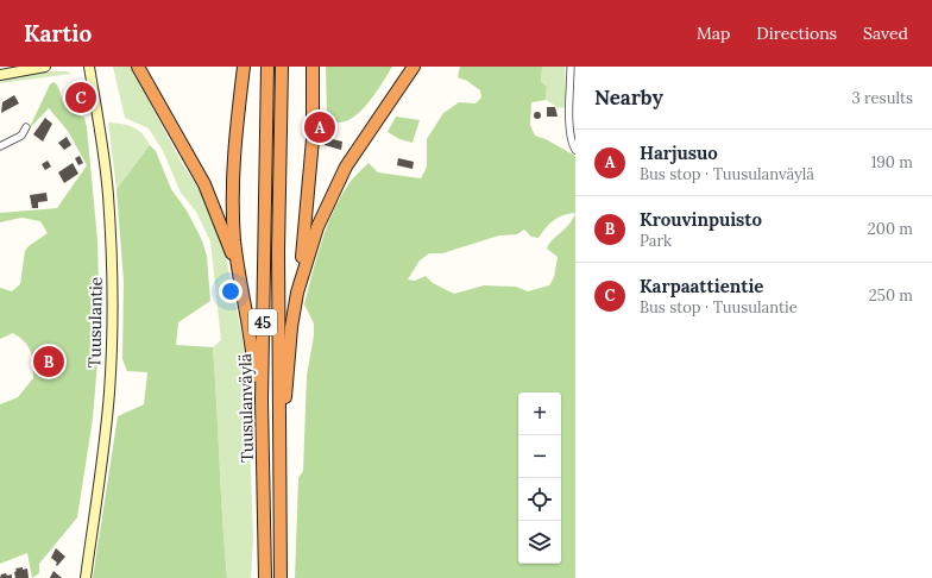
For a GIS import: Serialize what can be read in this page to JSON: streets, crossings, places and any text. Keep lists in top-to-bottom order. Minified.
{"streets":{"highway":["45","Tuusulanväylä"],"main road":["Tuusulantie"]},"page":{"header":"Kartio","nav":["Map","Directions","Saved"],"heading":["Nearby","3 results"],"pins":["C","A","B"],"list":[{"mark":"A","name":"Harjusuo","note":"Bus stop · Tuusulanväylä","value":"190 m"},{"mark":"B","name":"Krouvinpuisto","note":"Park","value":"200 m"},{"mark":"C","name":"Karpaattientie","note":"Bus stop · Tuusulantie","value":"250 m"}],"map_buttons":["+","−"]}}
